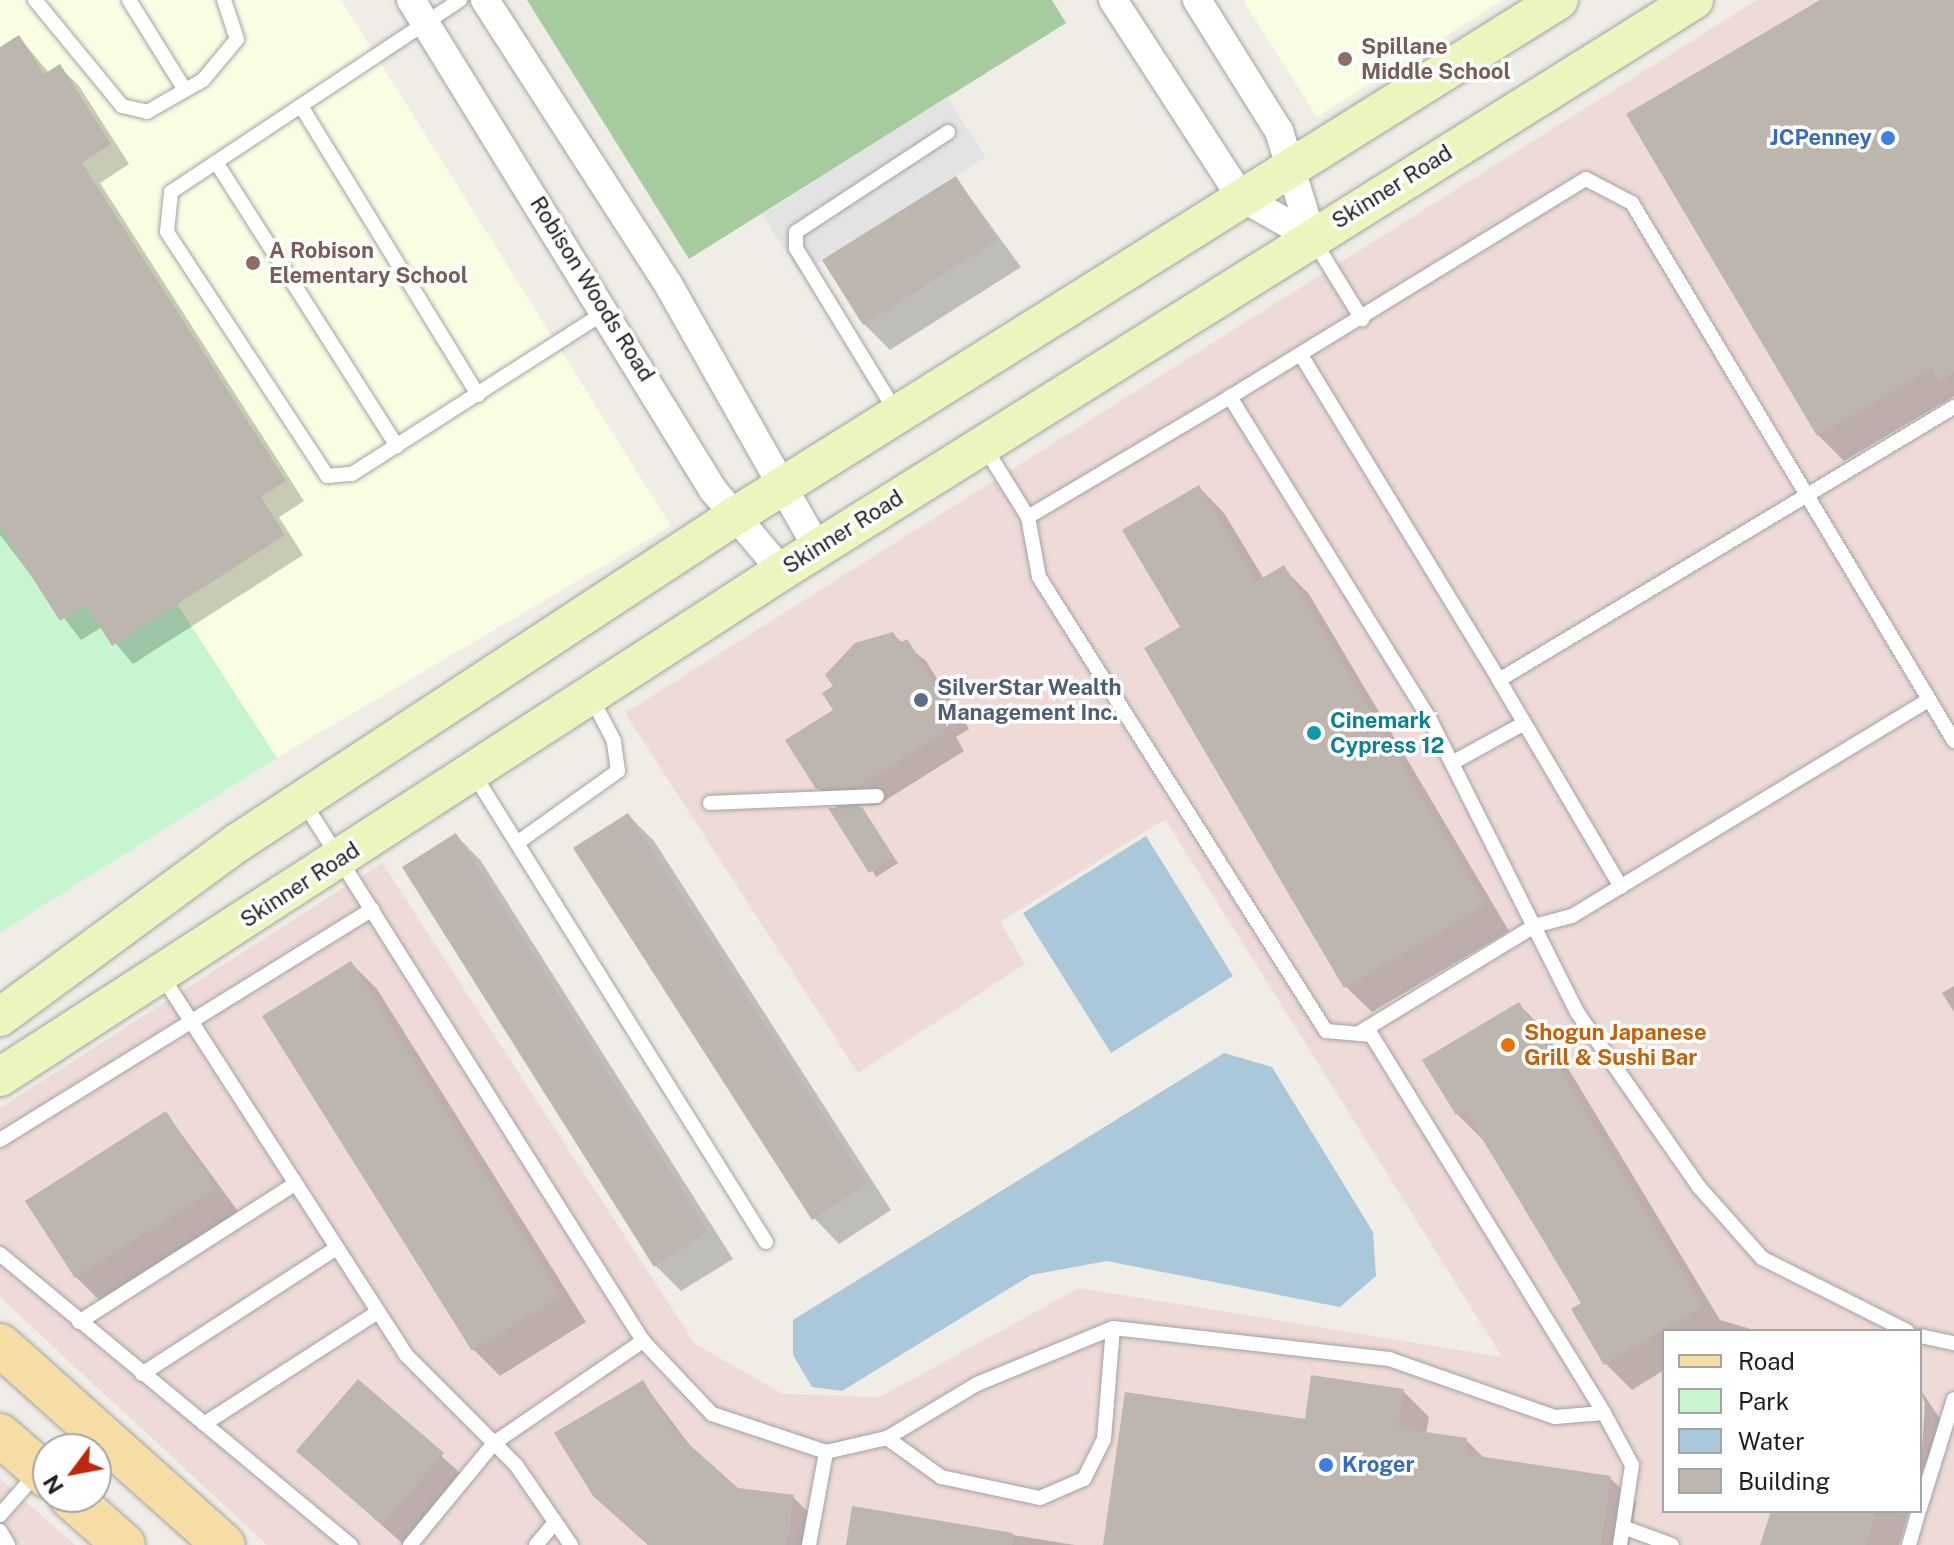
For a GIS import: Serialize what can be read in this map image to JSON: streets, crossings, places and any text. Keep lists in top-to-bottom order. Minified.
{"streets":{"street":["Skinner Road","Robison Woods Road"]},"crossings":[["Skinner Road","Robison Woods Road"]],"places":["Spillane Middle School","JCPenney","A Robison Elementary School","SilverStar Wealth Management Inc.","Cinemark Cypress 12","Shogun Japanese Grill & Sushi Bar","Kroger"],"legend":["Road","Park","Water","Building"],"north":"bottom left"}
